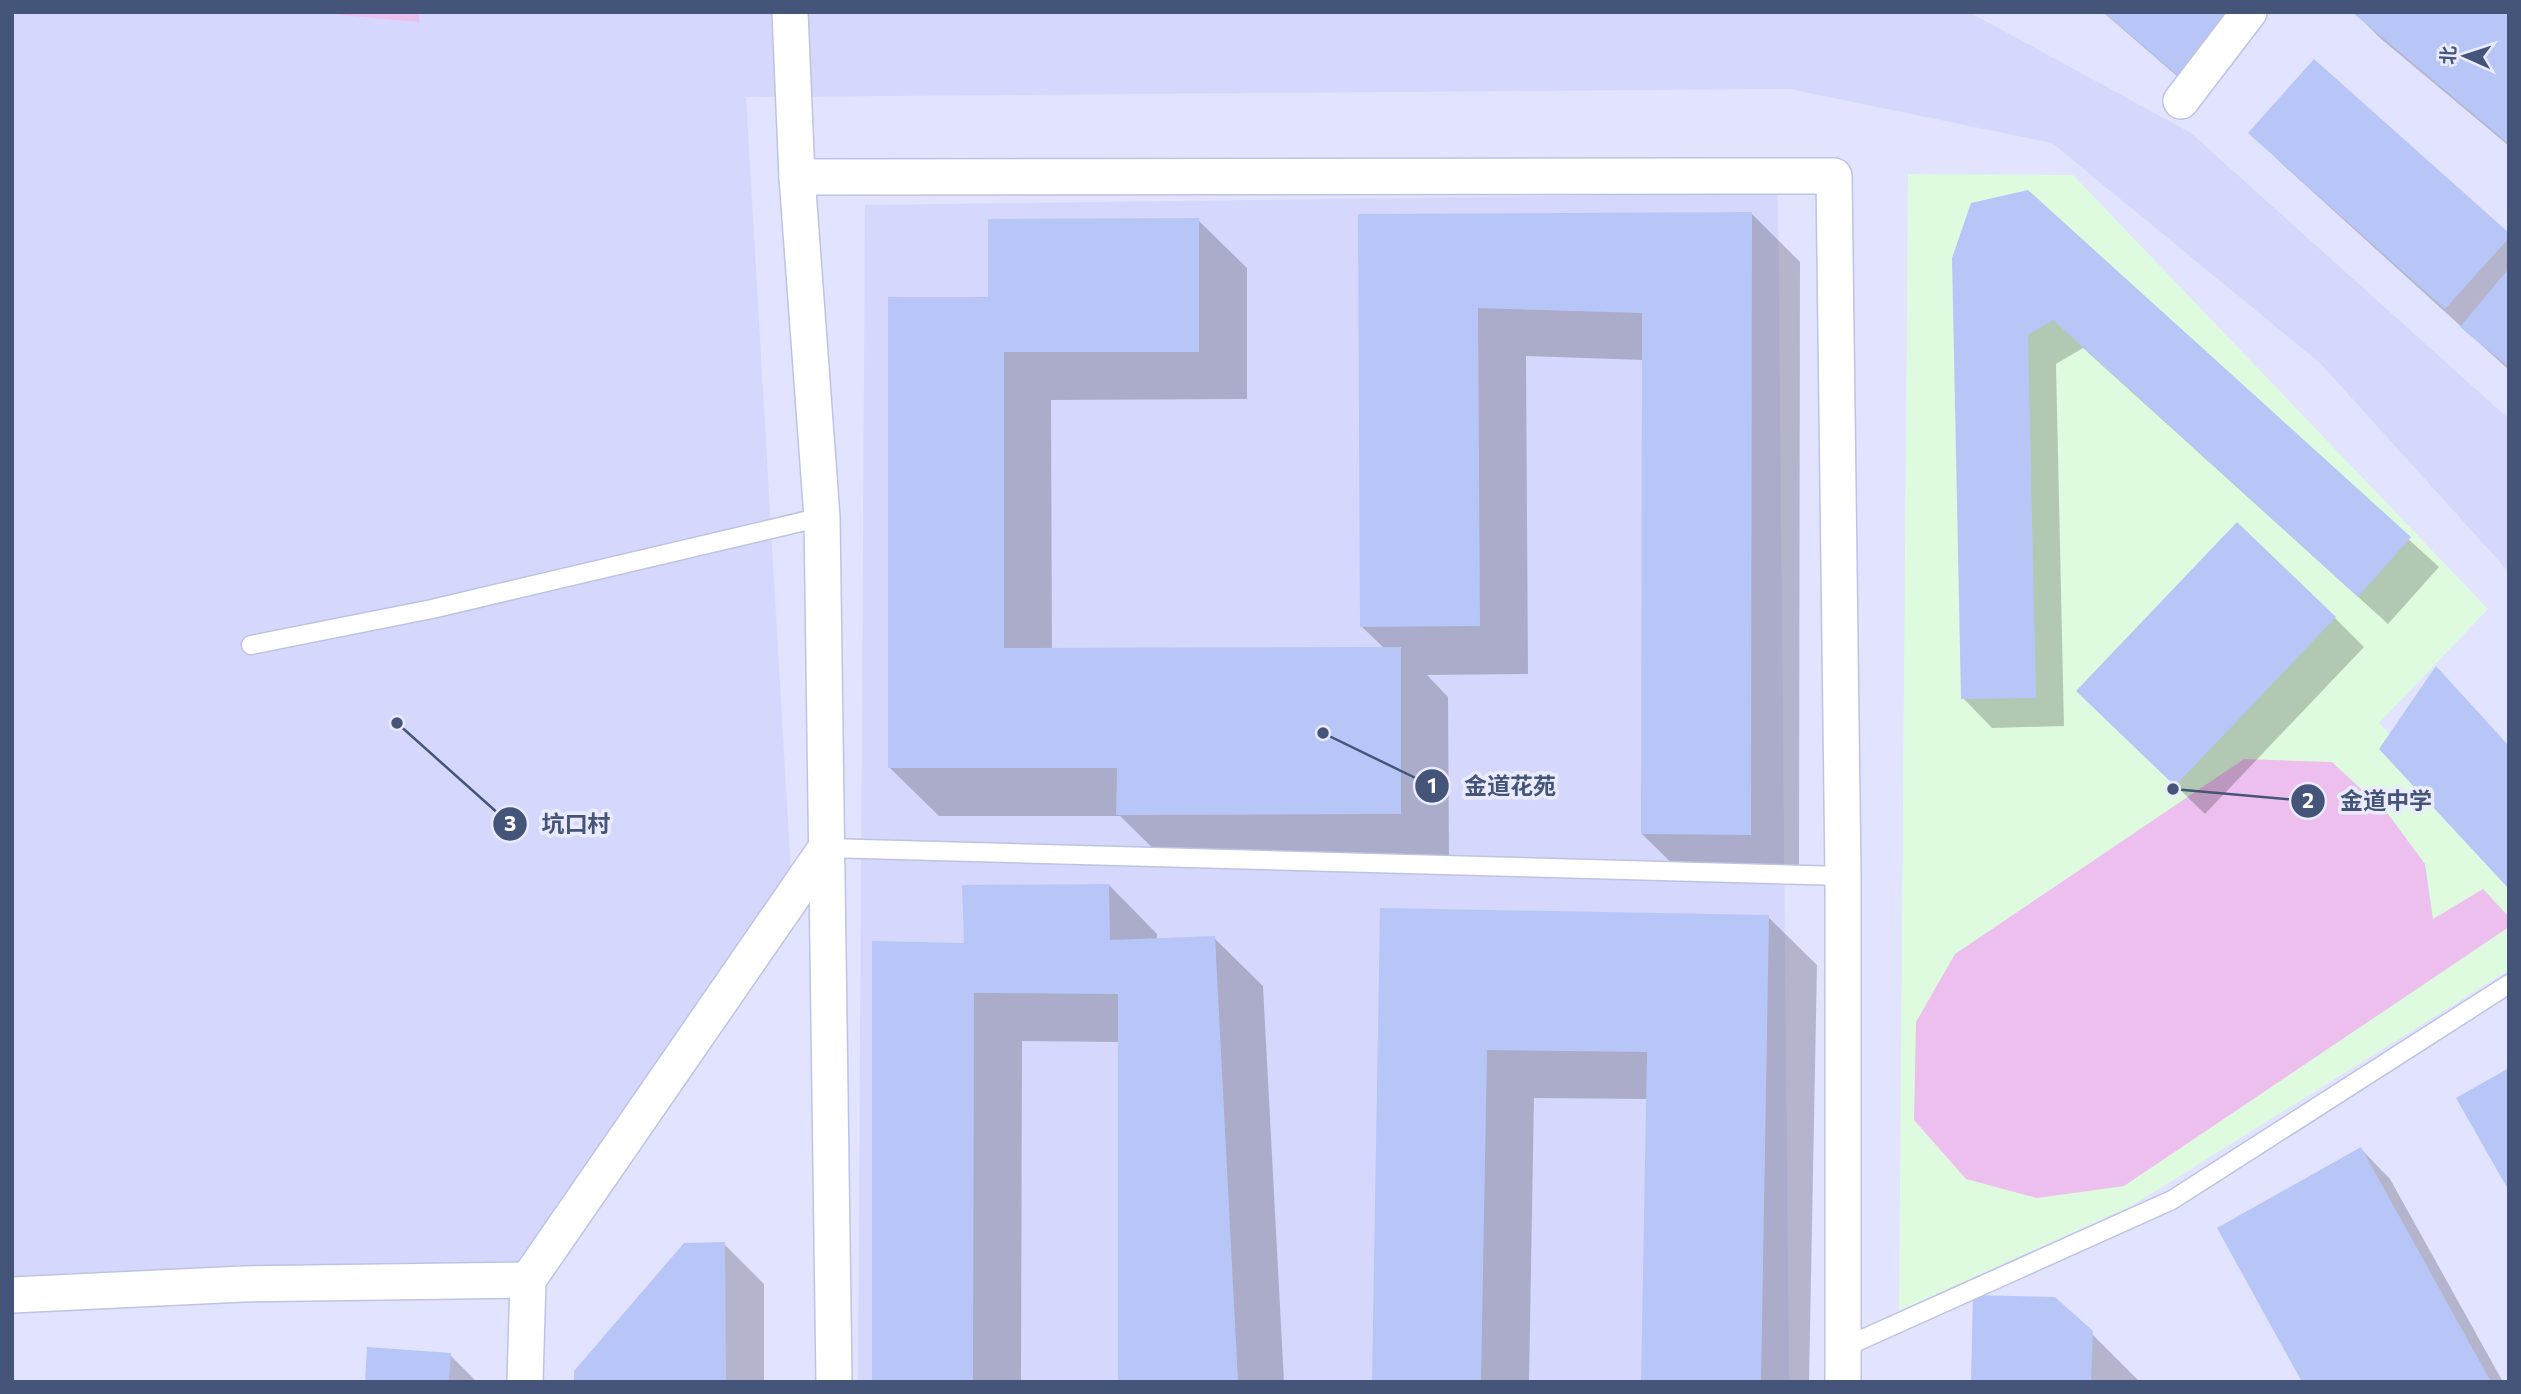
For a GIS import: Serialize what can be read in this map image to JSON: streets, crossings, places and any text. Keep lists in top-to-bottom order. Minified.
{"places":["坑口村","金道花苑","金道中学"],"north":"left"}
